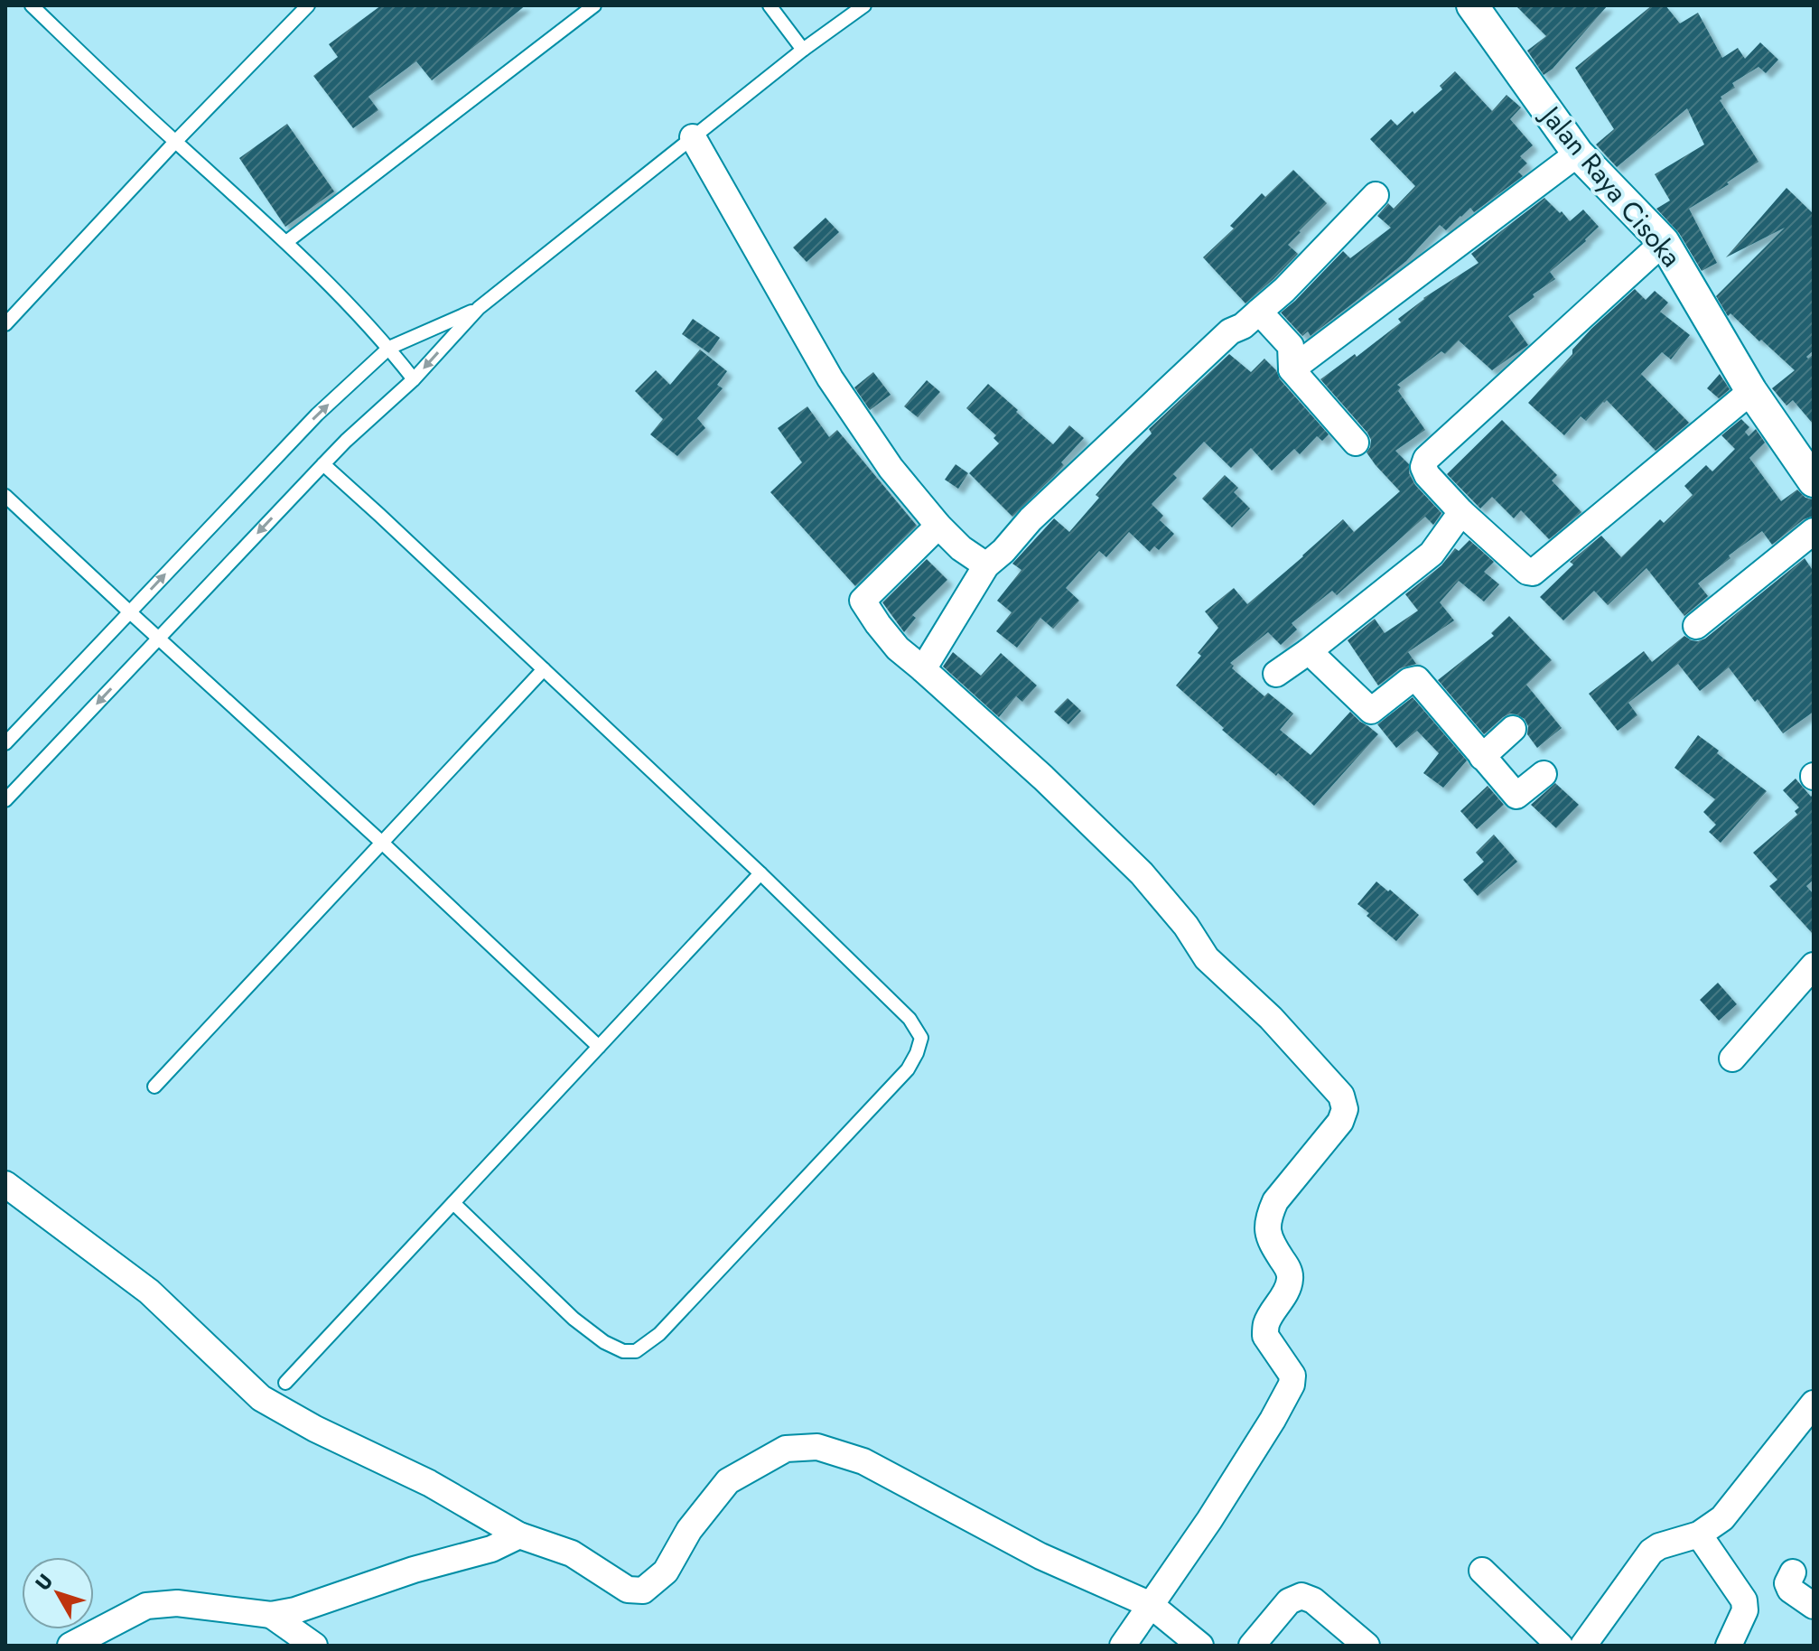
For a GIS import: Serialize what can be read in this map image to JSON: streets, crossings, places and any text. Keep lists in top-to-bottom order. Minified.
{"streets":{"street":["Jalan Raya Cisoka"]},"north":"top left"}
